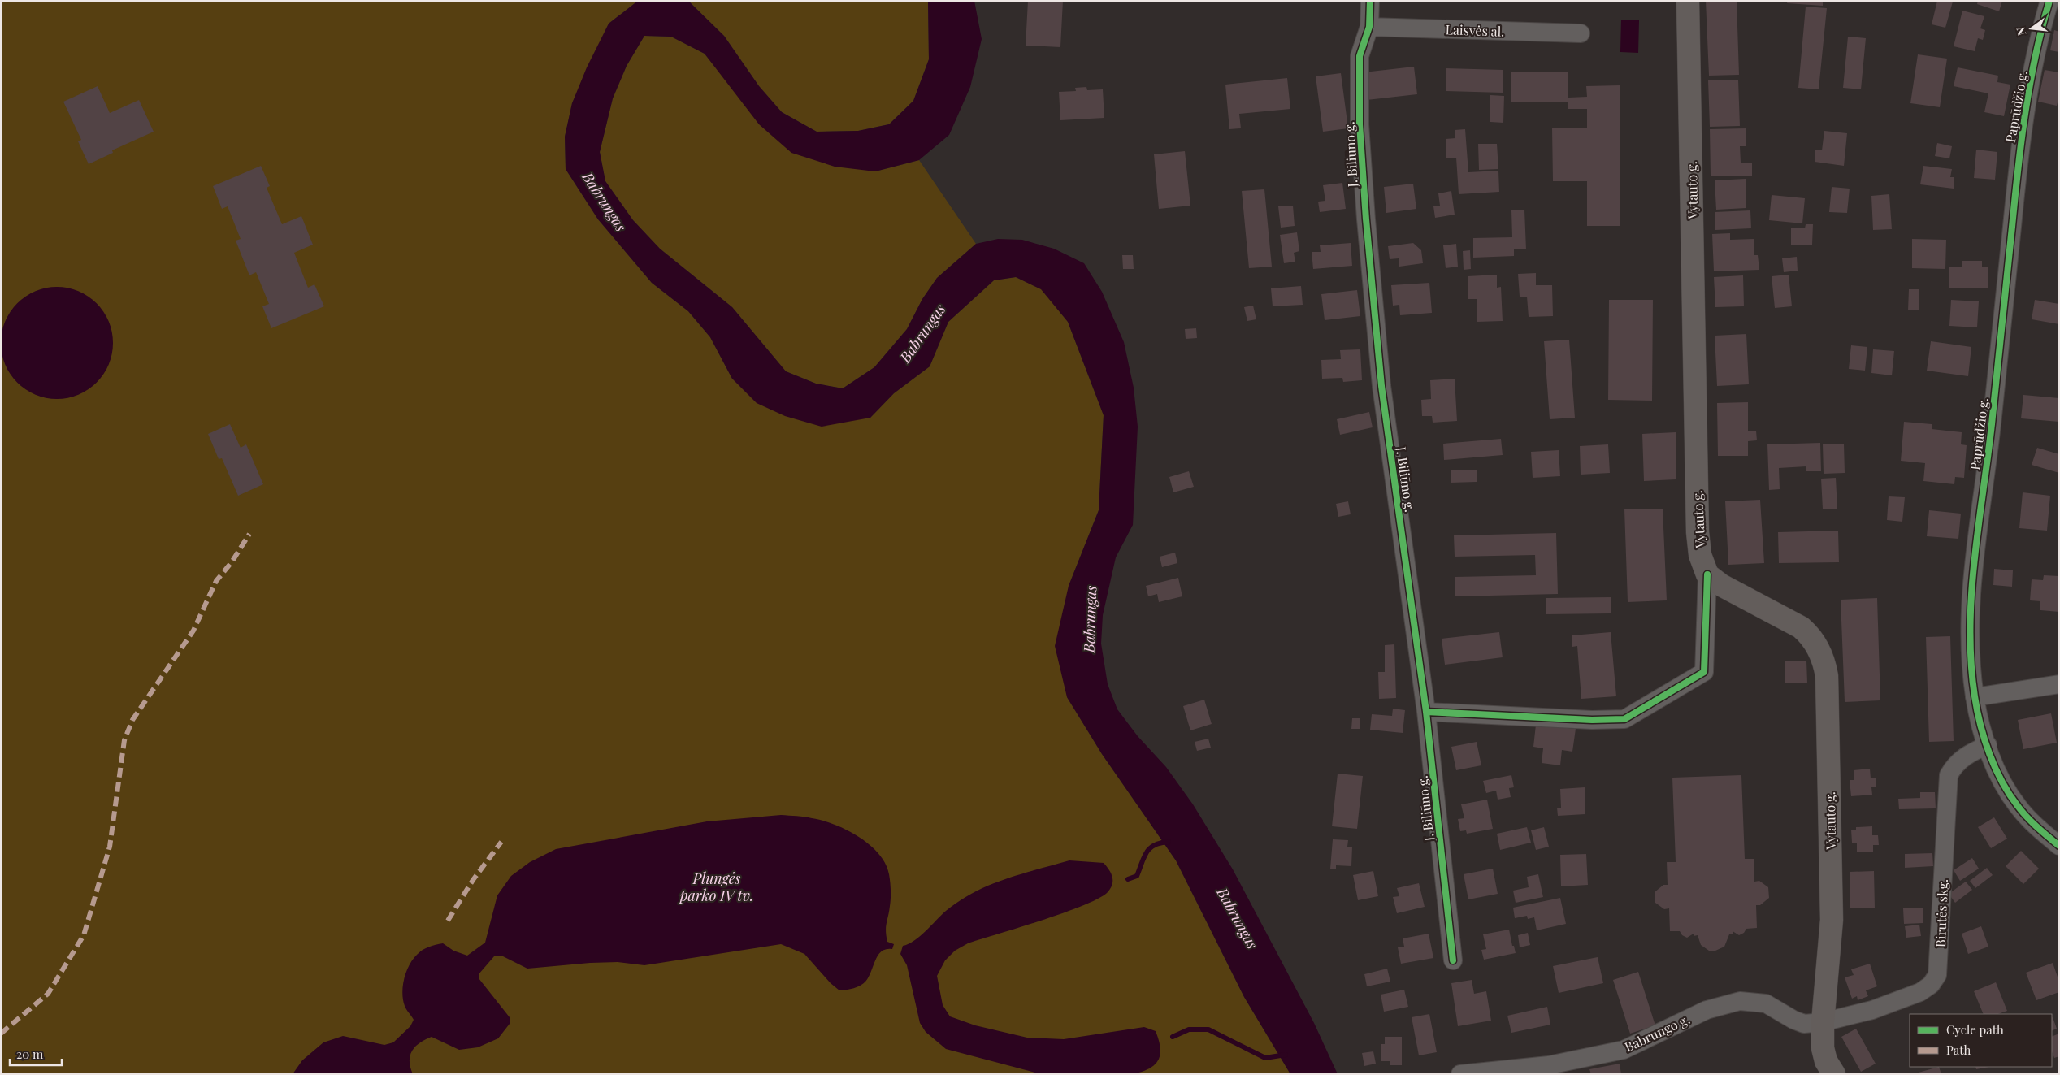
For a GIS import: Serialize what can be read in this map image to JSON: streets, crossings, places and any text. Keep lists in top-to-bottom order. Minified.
{"streets":{"main road":["Vytauto g."],"street":["Laisvės al.","Paprūdžio g.","J. Biliūno g.","Birutės skg.","Babrungo g."]},"crossings":[["Laisvės al.","J. Biliūno g."],["Paprūdžio g.","Birutės skg."],["Vytauto g.","Birutės skg."],["Vytauto g.","Babrungo g."],["Birutės skg.","Babrungo g."]],"water":["Babrungas","Plungės parko IV tv."],"legend":["Cycle path","Path"],"scale_bar":"20 m","north":"left"}
